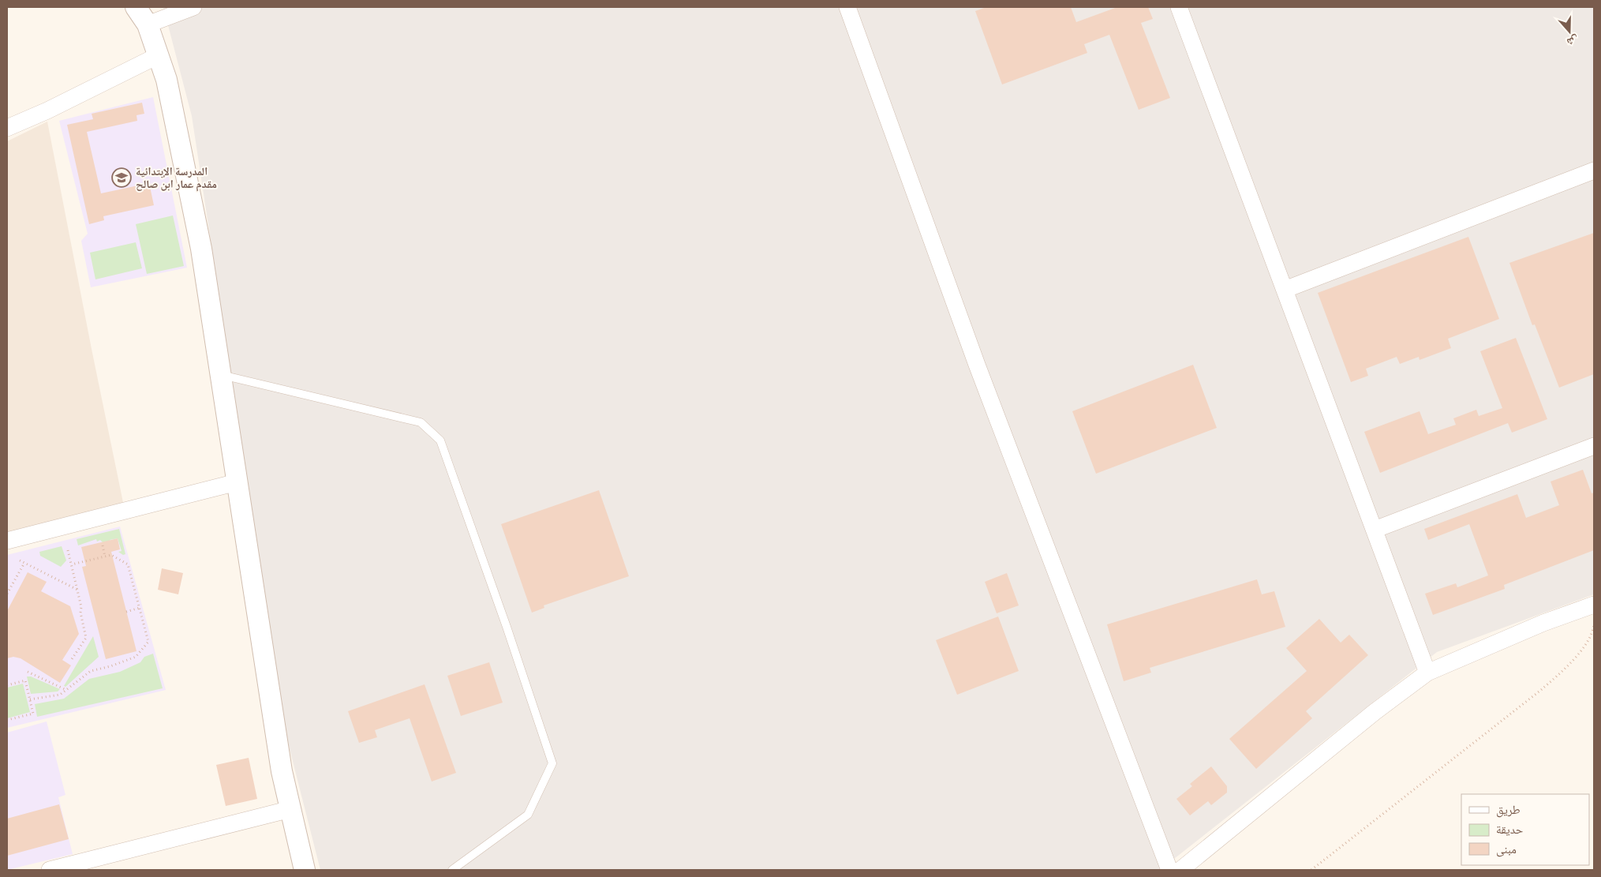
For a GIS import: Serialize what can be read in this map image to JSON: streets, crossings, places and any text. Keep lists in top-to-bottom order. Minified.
{"places":{"school or university":["المدرسة الإبتدائية مقدم عمار ابن صالح"]},"legend":["طريق","حديقة","مبنى"],"north":"bottom"}
